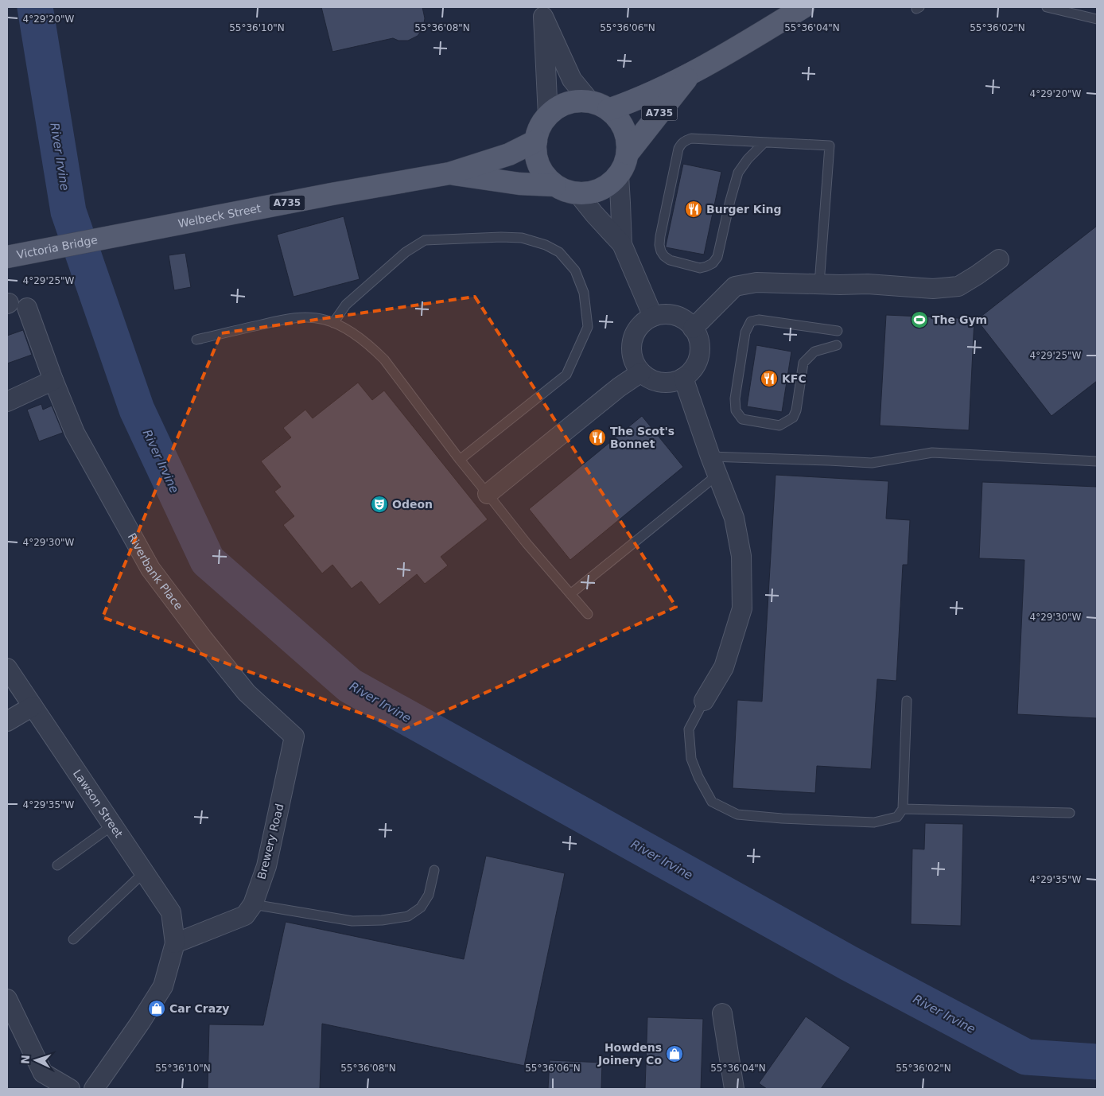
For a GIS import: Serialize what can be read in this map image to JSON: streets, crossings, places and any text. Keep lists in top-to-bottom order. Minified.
{"streets":{"main road":["A735","Welbeck Street","Victoria Bridge"],"street":["Riverbank Place","Lawson Street","Brewery Road"]},"crossings":[["A735","Welbeck Street"],["Welbeck Street","Victoria Bridge"],["Riverbank Place","Brewery Road"],["Lawson Street","Brewery Road"]],"water":["River Irvine"],"places":{"restaurant":["Burger King","KFC","The Scot's Bonnet"],"sports":["The Gym"],"theatre":["Odeon"],"shop":["Car Crazy","Howdens Joinery Co"]},"north":"left","coordinates":["4°29'20\"W","55°36'10\"N","55°36'08\"N","55°36'06\"N","55°36'04\"N","55°36'02\"N","4°29'25\"W","4°29'30\"W","4°29'35\"W"]}
